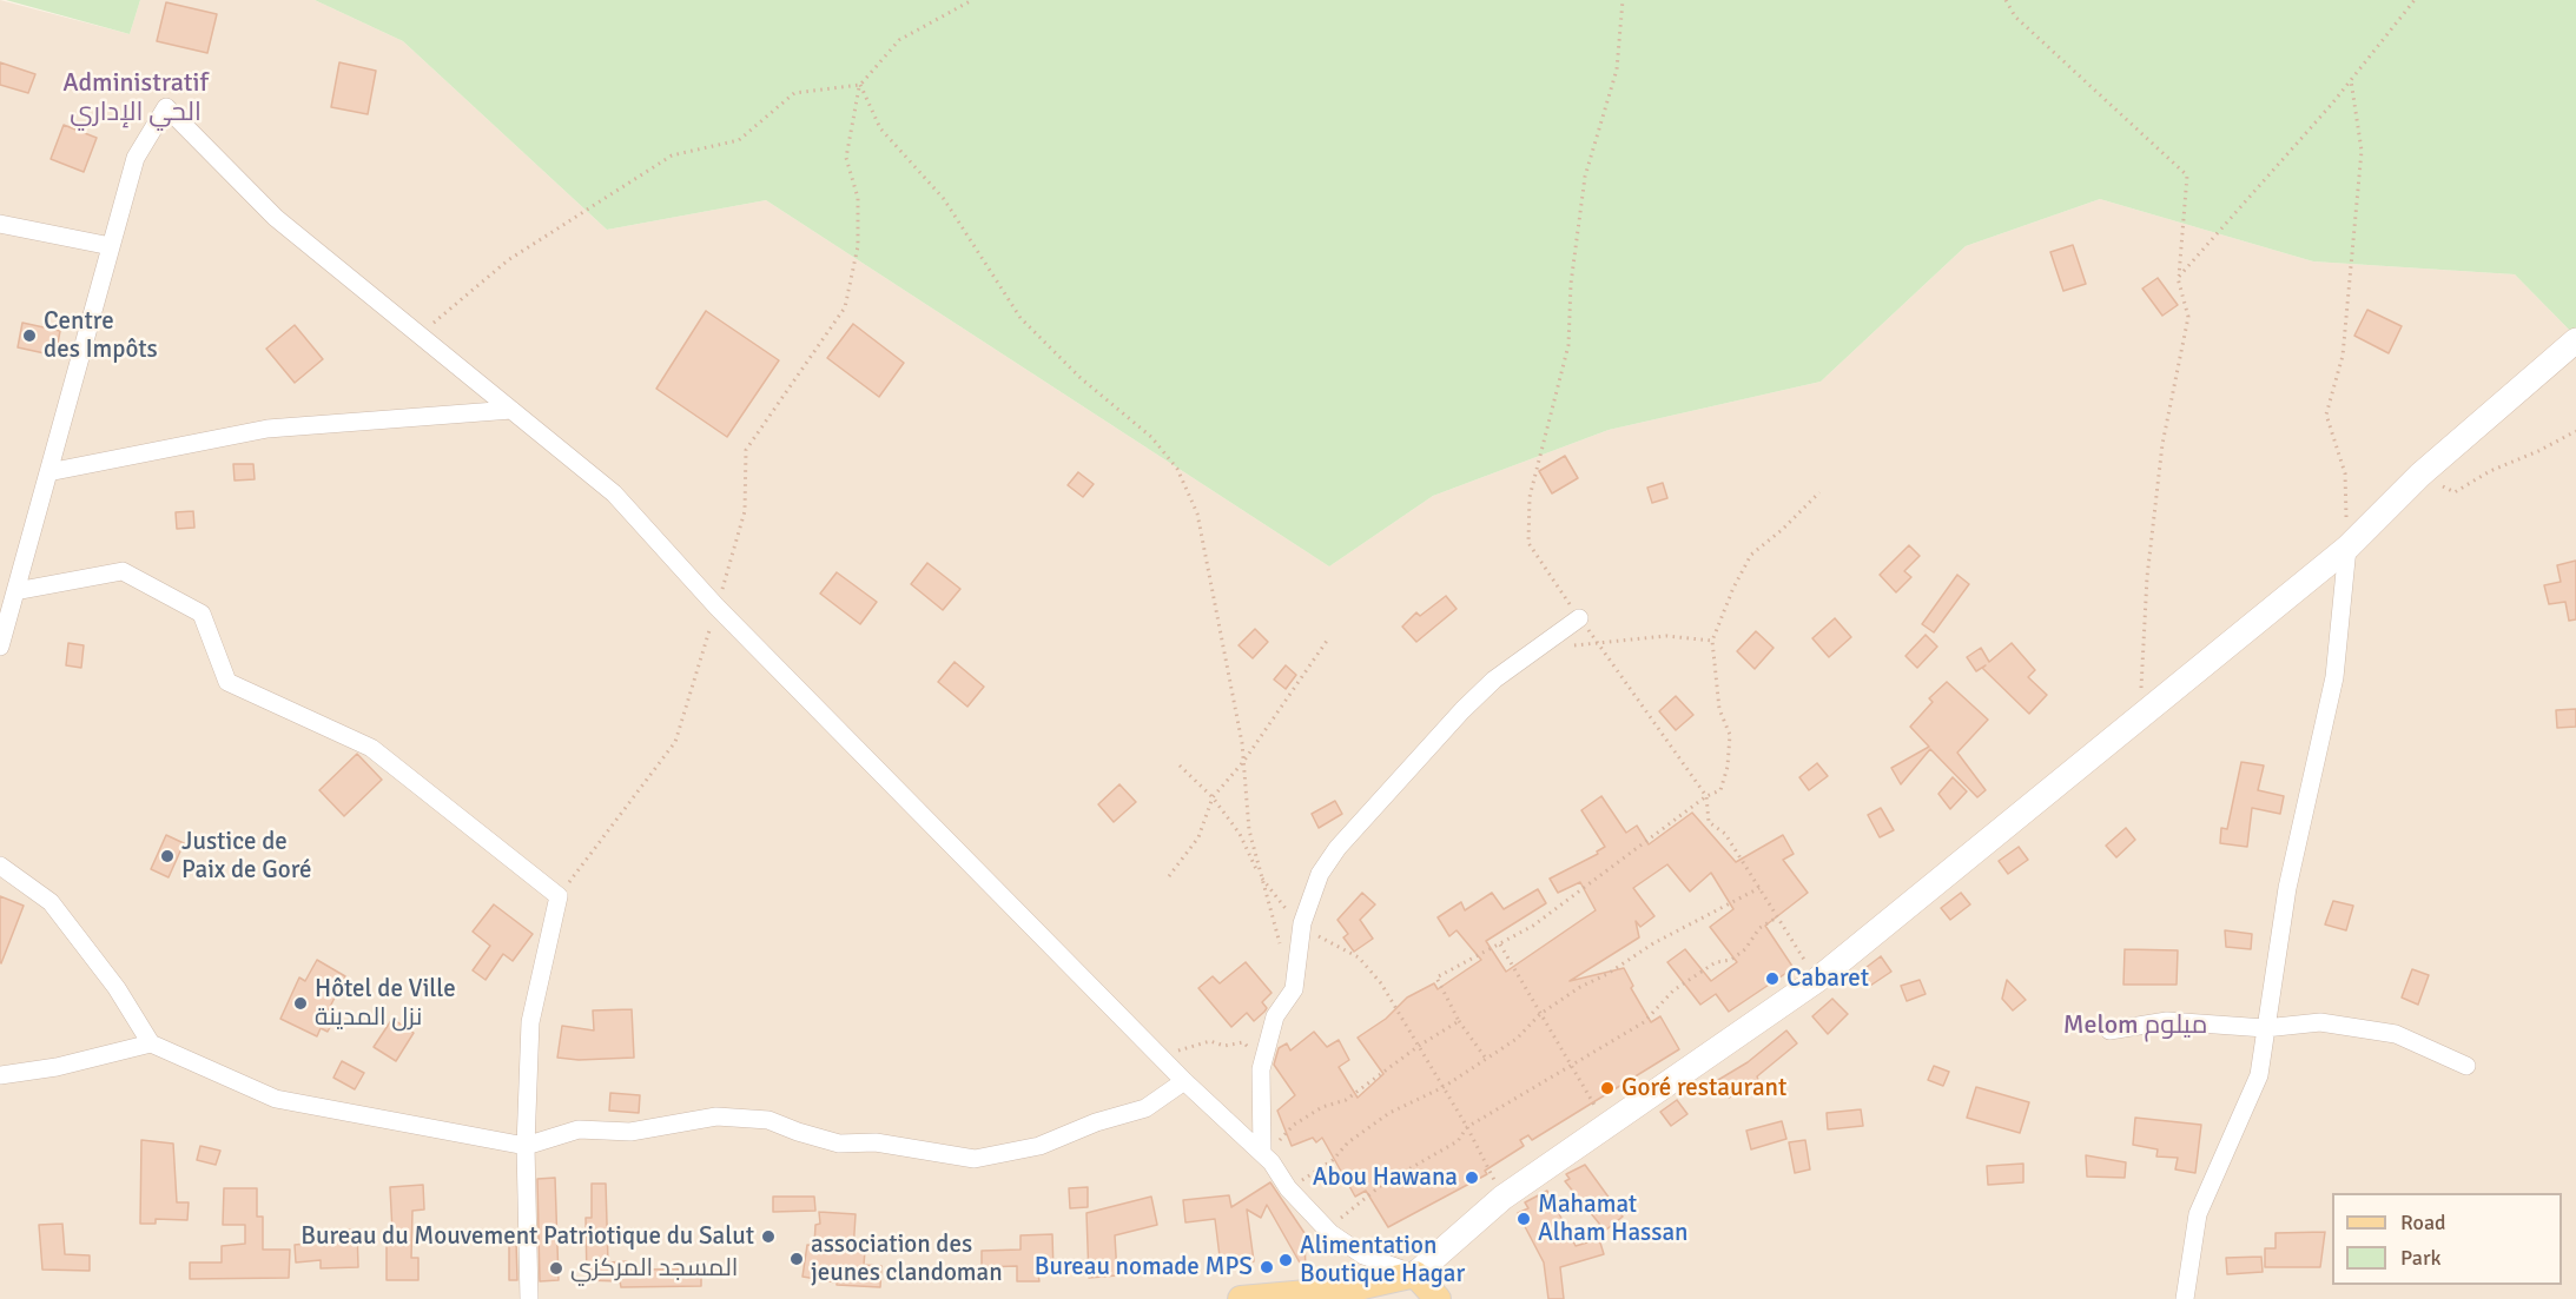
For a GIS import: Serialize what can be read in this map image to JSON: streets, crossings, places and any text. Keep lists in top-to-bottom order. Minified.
{"districts":["Administratif الحي الإداري","Melom ميلوم"],"places":["Centre des Impôts","Justice de Paix de Goré","Cabaret","Hôtel de Ville نزل المدينة","Goré restaurant","Abou Hawana","Mahamat Alham Hassan","Bureau du Mouvement Patriotique du Salut","association des jeunes clandoman","Alimentation Boutique Hagar","Bureau nomade MPS","المسجد المركزي"],"legend":["Road","Park"]}
